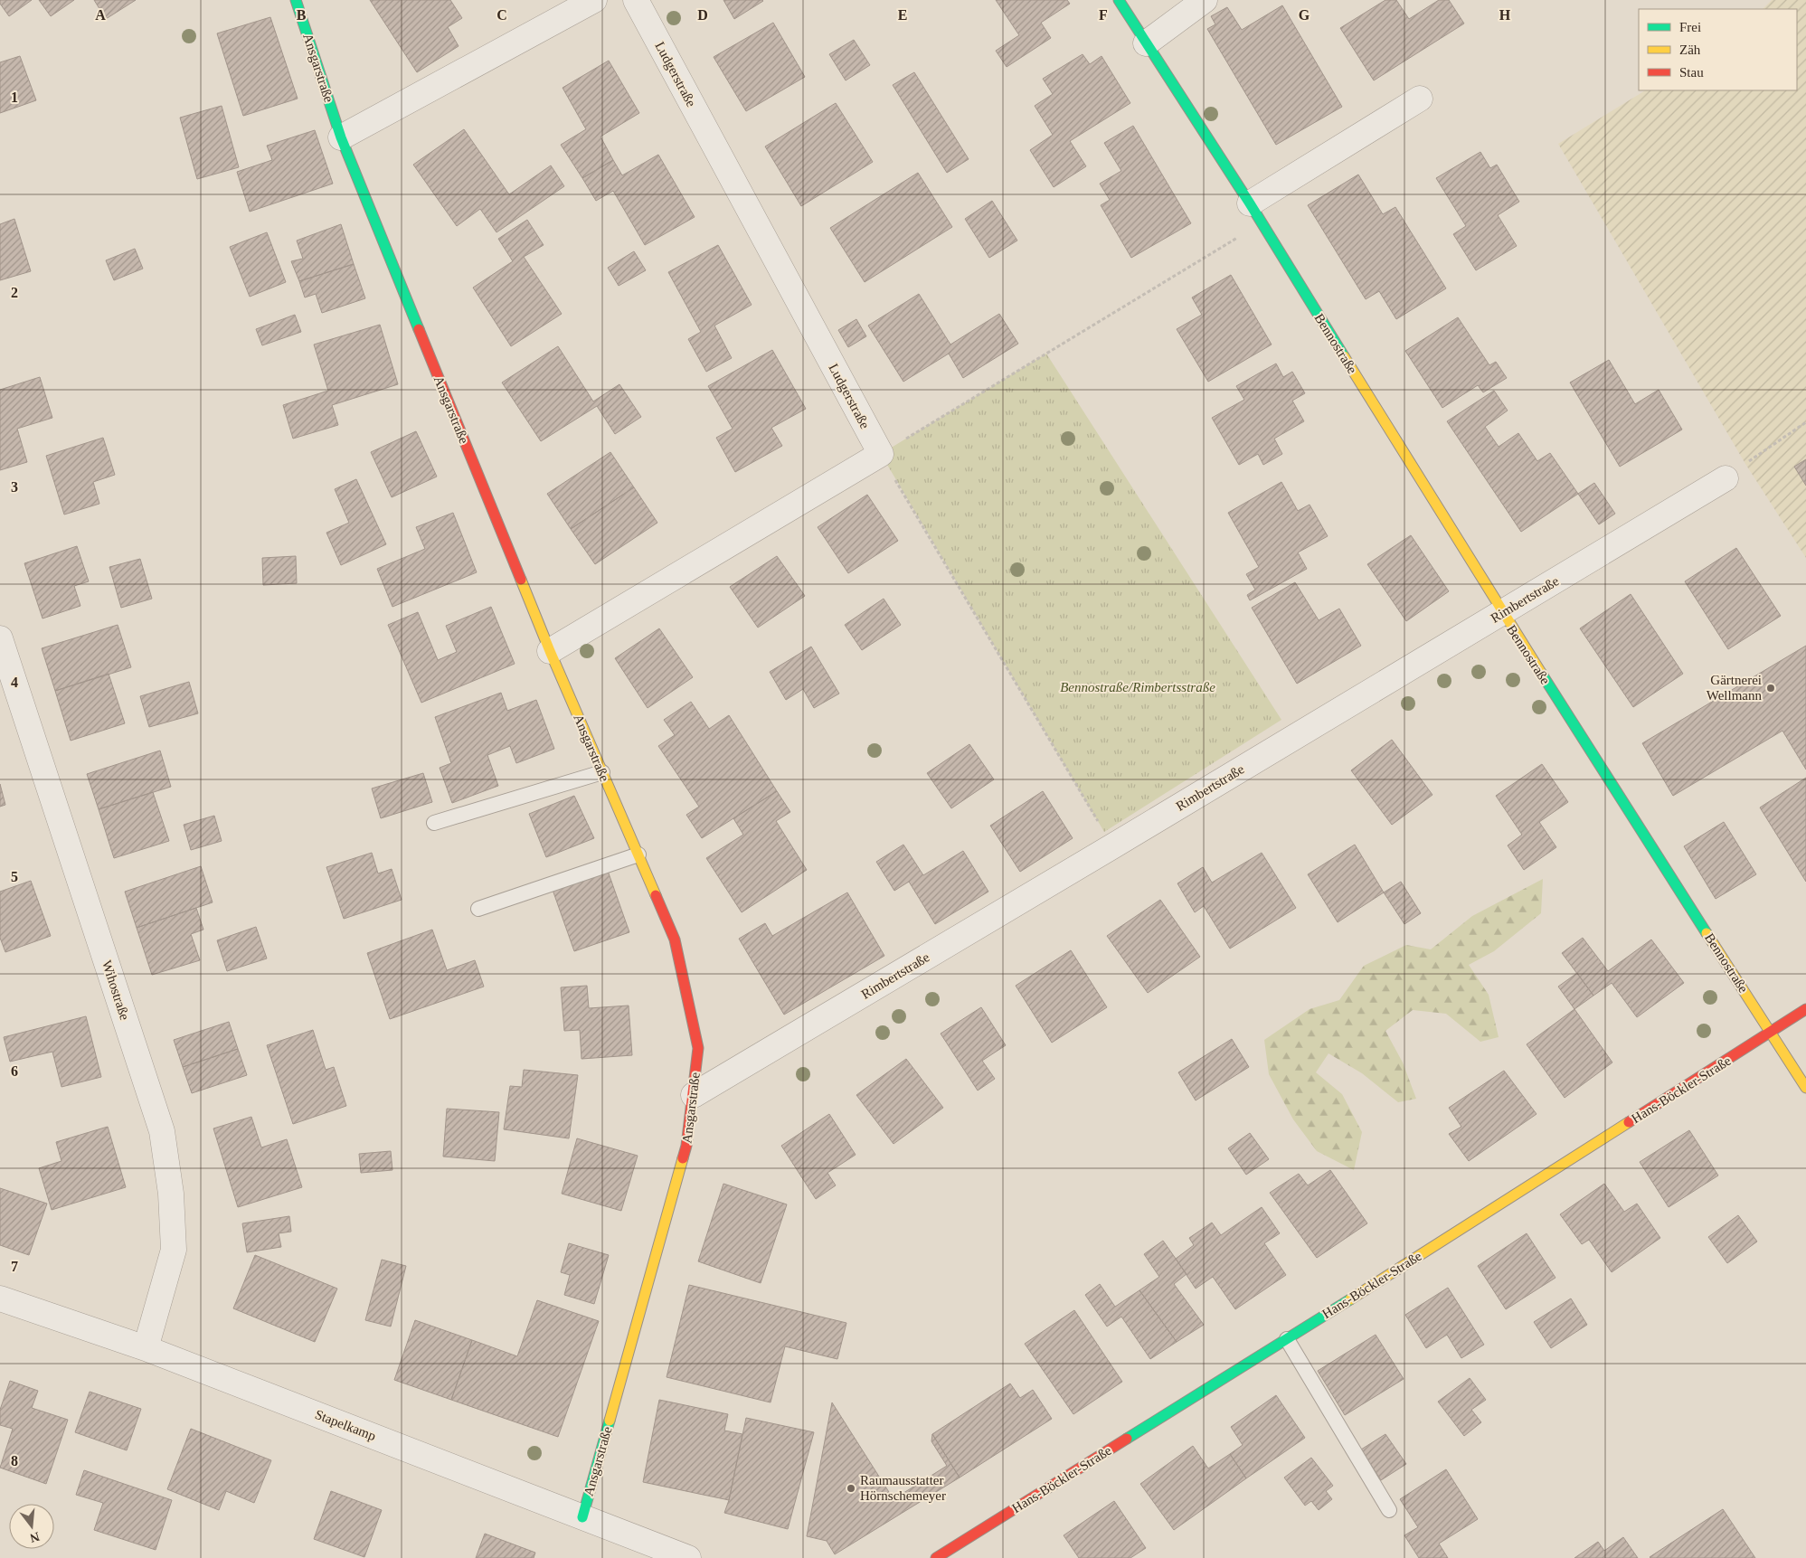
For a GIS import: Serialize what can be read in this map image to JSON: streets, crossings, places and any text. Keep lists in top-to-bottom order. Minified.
{"streets":{"street":["Ansgarstraße","Ludgerstraße","Bennostraße","Rimbertstraße","Wihostraße","Hans-Böckler-Straße","Stapelkamp"]},"crossings":[["Ansgarstraße","Rimbertstraße"],["Ansgarstraße","Stapelkamp"],["Bennostraße","Rimbertstraße"],["Bennostraße","Hans-Böckler-Straße"],["Wihostraße","Stapelkamp"]],"parks":["Bennostraße/Rimbertsstraße"],"places":["Gärtnerei Wellmann","Raumausstatter Hörnschemeyer"],"legend":["Frei","Zäh","Stau"],"north":"bottom","grid":{"columns":["A","B","C","D","E","F","G","H"],"rows":["1","2","3","4","5","6","7","8"]}}
